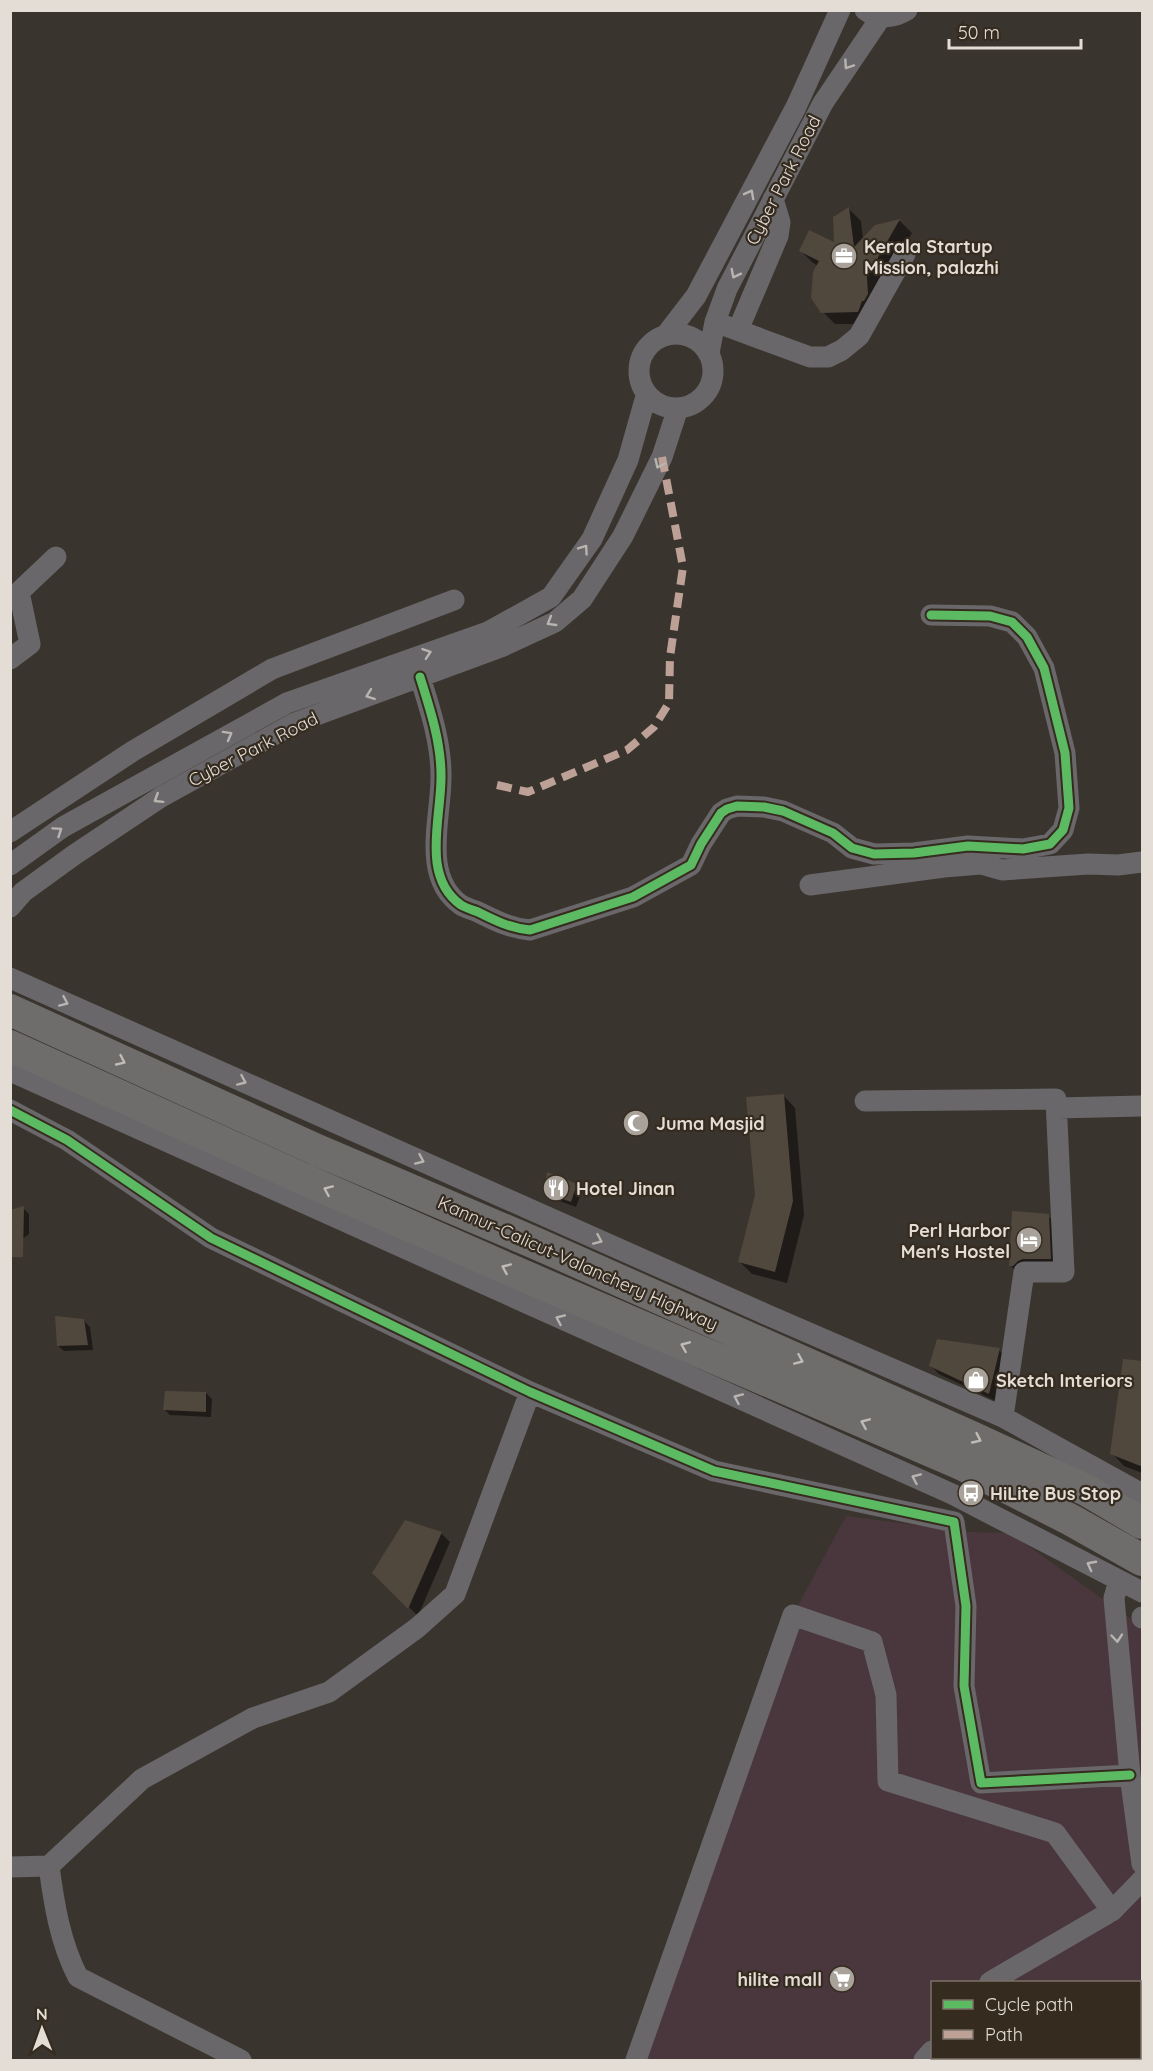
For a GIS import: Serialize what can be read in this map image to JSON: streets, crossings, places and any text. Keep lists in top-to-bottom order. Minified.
{"streets":{"highway":["Kannur-Calicut-Valanchery Highway"],"street":["Cyber Park Road"]},"places":{"office":["Kerala Startup Mission, palazhi"],"mosque":["Juma Masjid"],"restaurant":["Hotel Jinan"],"hotel":["Perl Harbor Men's Hostel"],"shop":["Sketch Interiors"],"bus stop":["HiLite Bus Stop"],"supermarket":["hilite mall"]},"legend":["Cycle path","Path"],"scale_bar":"50 m","north":"top"}
